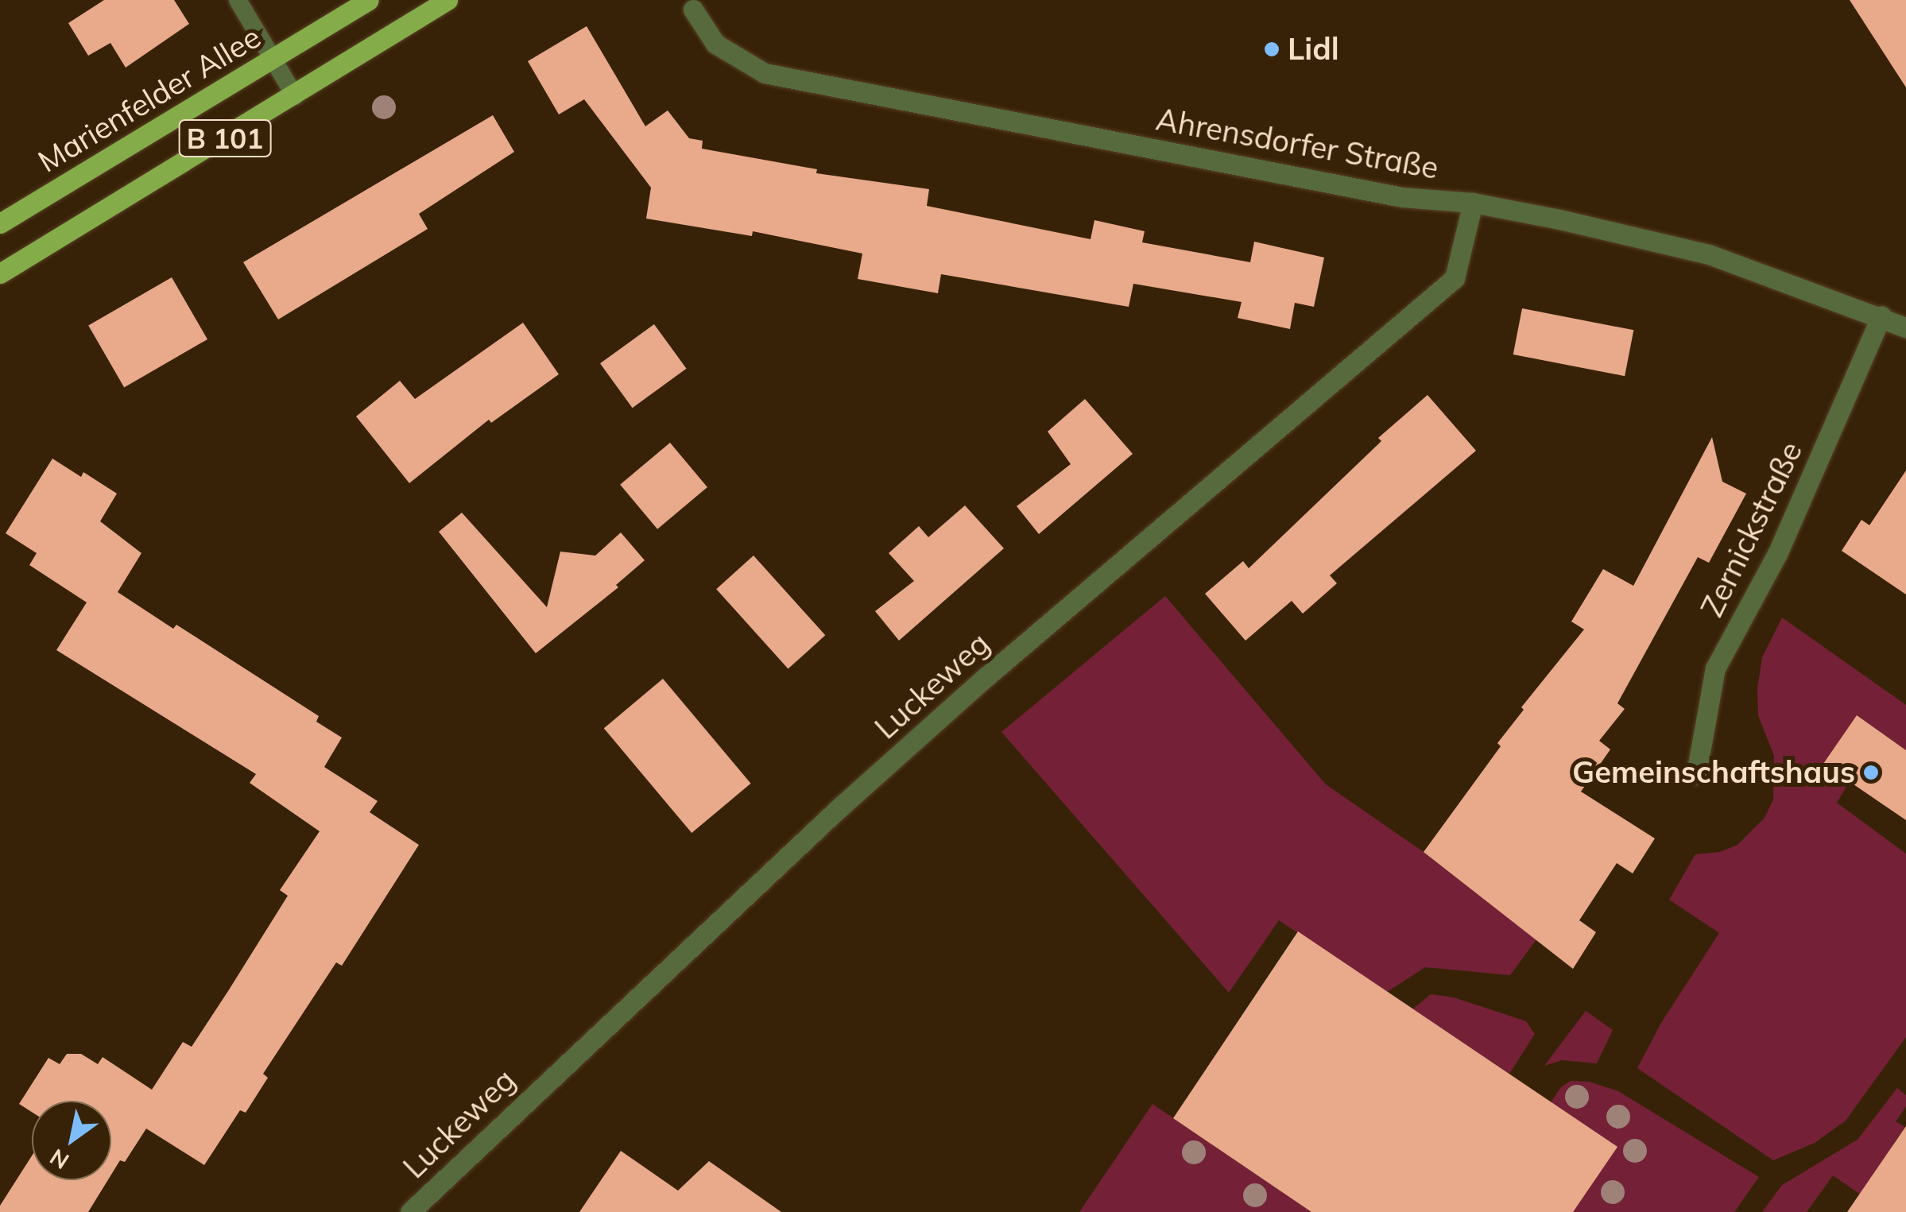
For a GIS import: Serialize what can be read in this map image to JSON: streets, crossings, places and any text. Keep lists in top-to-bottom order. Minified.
{"streets":{"main road":["Marienfelder Allee","B 101"],"street":["Ahrensdorfer Straße","Zernickstraße","Luckeweg"]},"crossings":[["Ahrensdorfer Straße","Zernickstraße"],["Ahrensdorfer Straße","Luckeweg"]],"places":["Lidl","Gemeinschaftshaus"],"north":"bottom left"}
